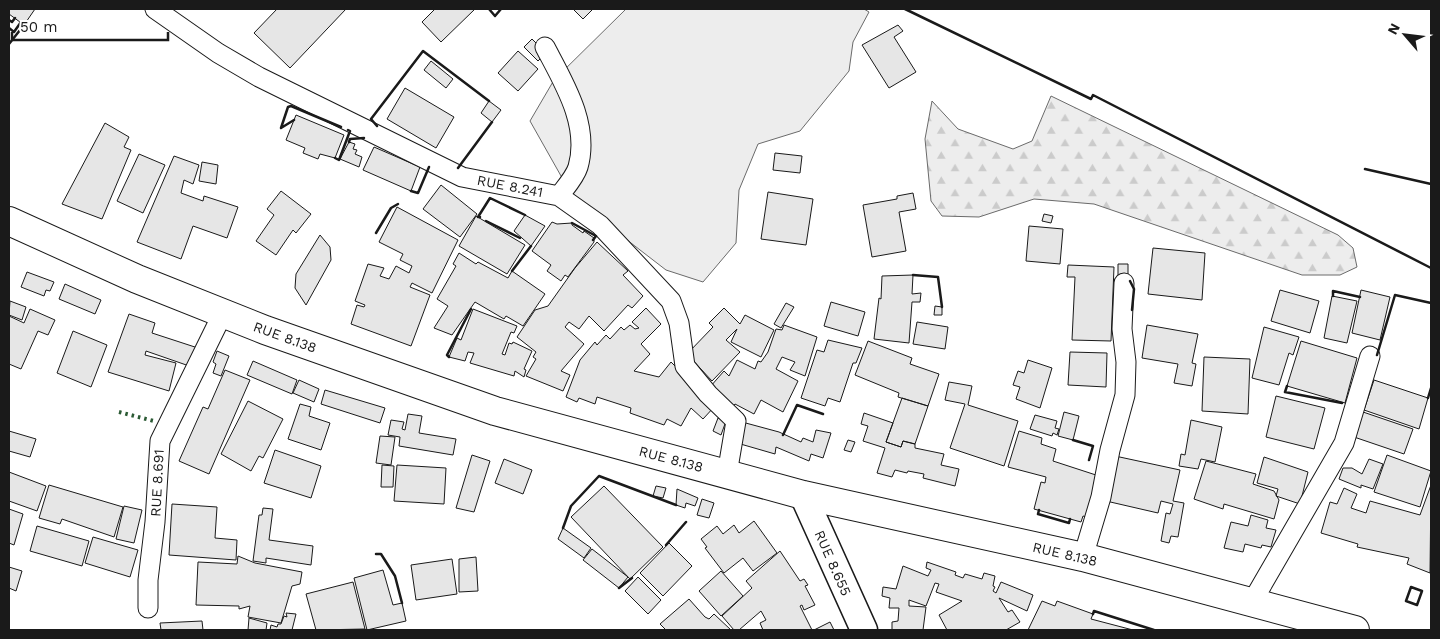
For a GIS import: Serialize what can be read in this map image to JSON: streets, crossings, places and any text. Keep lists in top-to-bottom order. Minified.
{"streets":{"main road":["RUE 8.138"],"street":["RUE 8.241","RUE 8.691","RUE 8.655"]},"crossings":[["RUE 8.241","RUE 8.138"],["RUE 8.138","RUE 8.691"],["RUE 8.138","RUE 8.655"]],"scale_bar":"50 m","north":"top left"}
